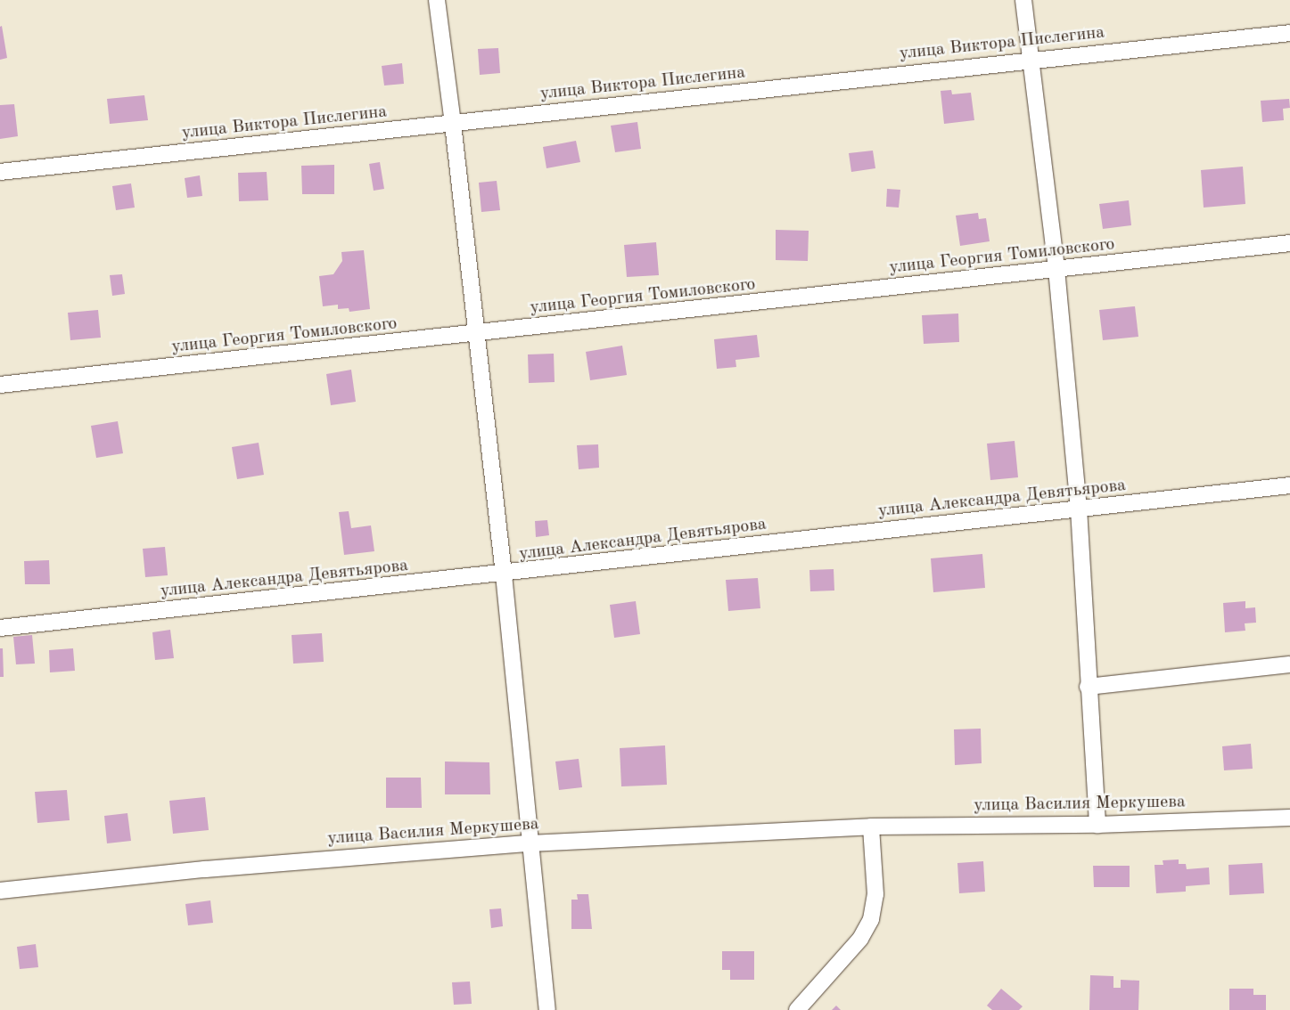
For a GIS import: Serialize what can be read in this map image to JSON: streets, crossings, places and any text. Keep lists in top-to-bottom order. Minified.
{"streets":{"street":["улица Виктора Пислегина","улица Георгия Томиловского","улица Александра Девятьярова","улица Василия Меркушева"]}}
